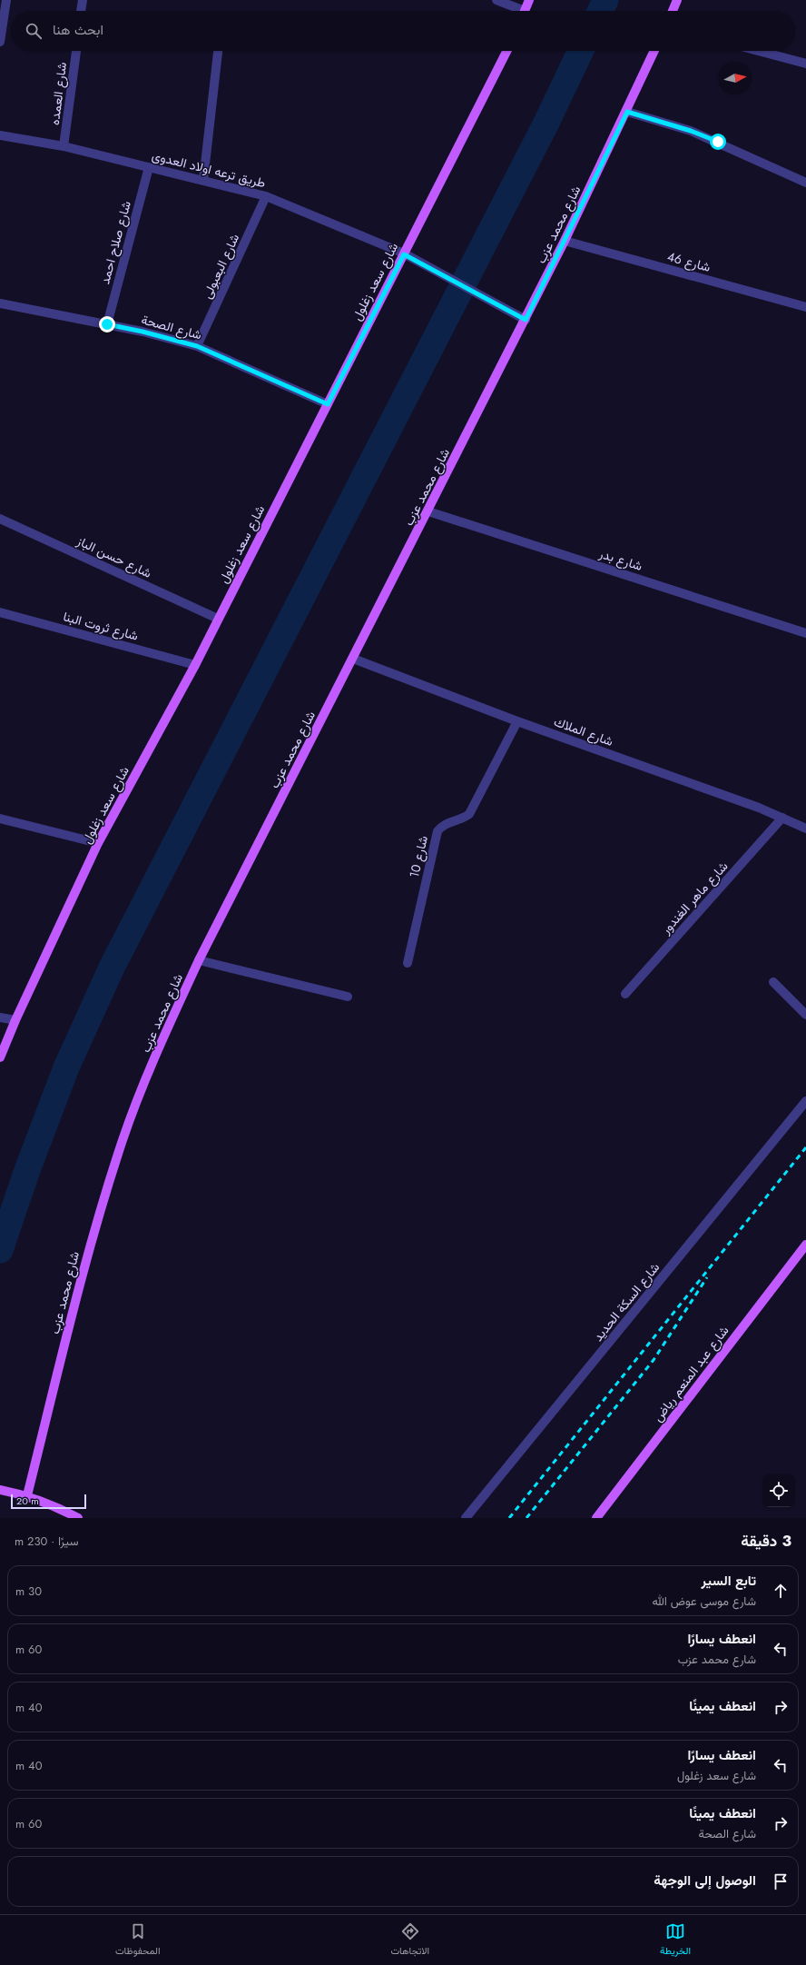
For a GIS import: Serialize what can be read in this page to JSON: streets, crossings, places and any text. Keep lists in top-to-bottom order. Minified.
{"streets":{"main road":["شارع محمد عزب","شارع سعد زغلول","شارع عبد المنعم رياض"],"street":["شارع العمده","طريق ترعه اولاد العدوى","شارع صلاح احمد","شارع 46","شارع البعبولى","شارع الصحة","شارع حسن الباز","شارع بدر","شارع ثروت البنا","شارع الملاك","شارع 10","شارع ماهر الغندور","شارع السكة الحديد"]},"crossings":[["شارع العمده","طريق ترعه اولاد العدوى"],["طريق ترعه اولاد العدوى","شارع محمد عزب"],["طريق ترعه اولاد العدوى","شارع صلاح احمد"],["طريق ترعه اولاد العدوى","شارع البعبولى"],["طريق ترعه اولاد العدوى","شارع سعد زغلول"],["شارع محمد عزب","شارع 46"],["شارع محمد عزب","شارع بدر"],["شارع محمد عزب","شارع الملاك"],["شارع صلاح احمد","شارع الصحة"],["شارع البعبولى","شارع الصحة"],["شارع سعد زغلول","شارع الصحة"],["شارع سعد زغلول","شارع حسن الباز"],["شارع سعد زغلول","شارع ثروت البنا"],["شارع الملاك","شارع 10"],["شارع الملاك","شارع ماهر الغندور"]],"scale_bar":"20 m","north":"right","page":{"search":"ابحث هنا","scale":"20 m","heading":["3 دقيقة","سيرًا · 230 m"],"list":[["تابع السير","شارع موسى عوض الله","30 m"],["انعطف يسارًا","شارع محمد عزب","60 m"],["انعطف يمينًا","40 m"],["انعطف يسارًا","شارع سعد زغلول","40 m"],["انعطف يمينًا","شارع الصحة","60 m"],"الوصول إلى الوجهة"],"nav":["الخريطة","الاتجاهات","المحفوظات"]}}
